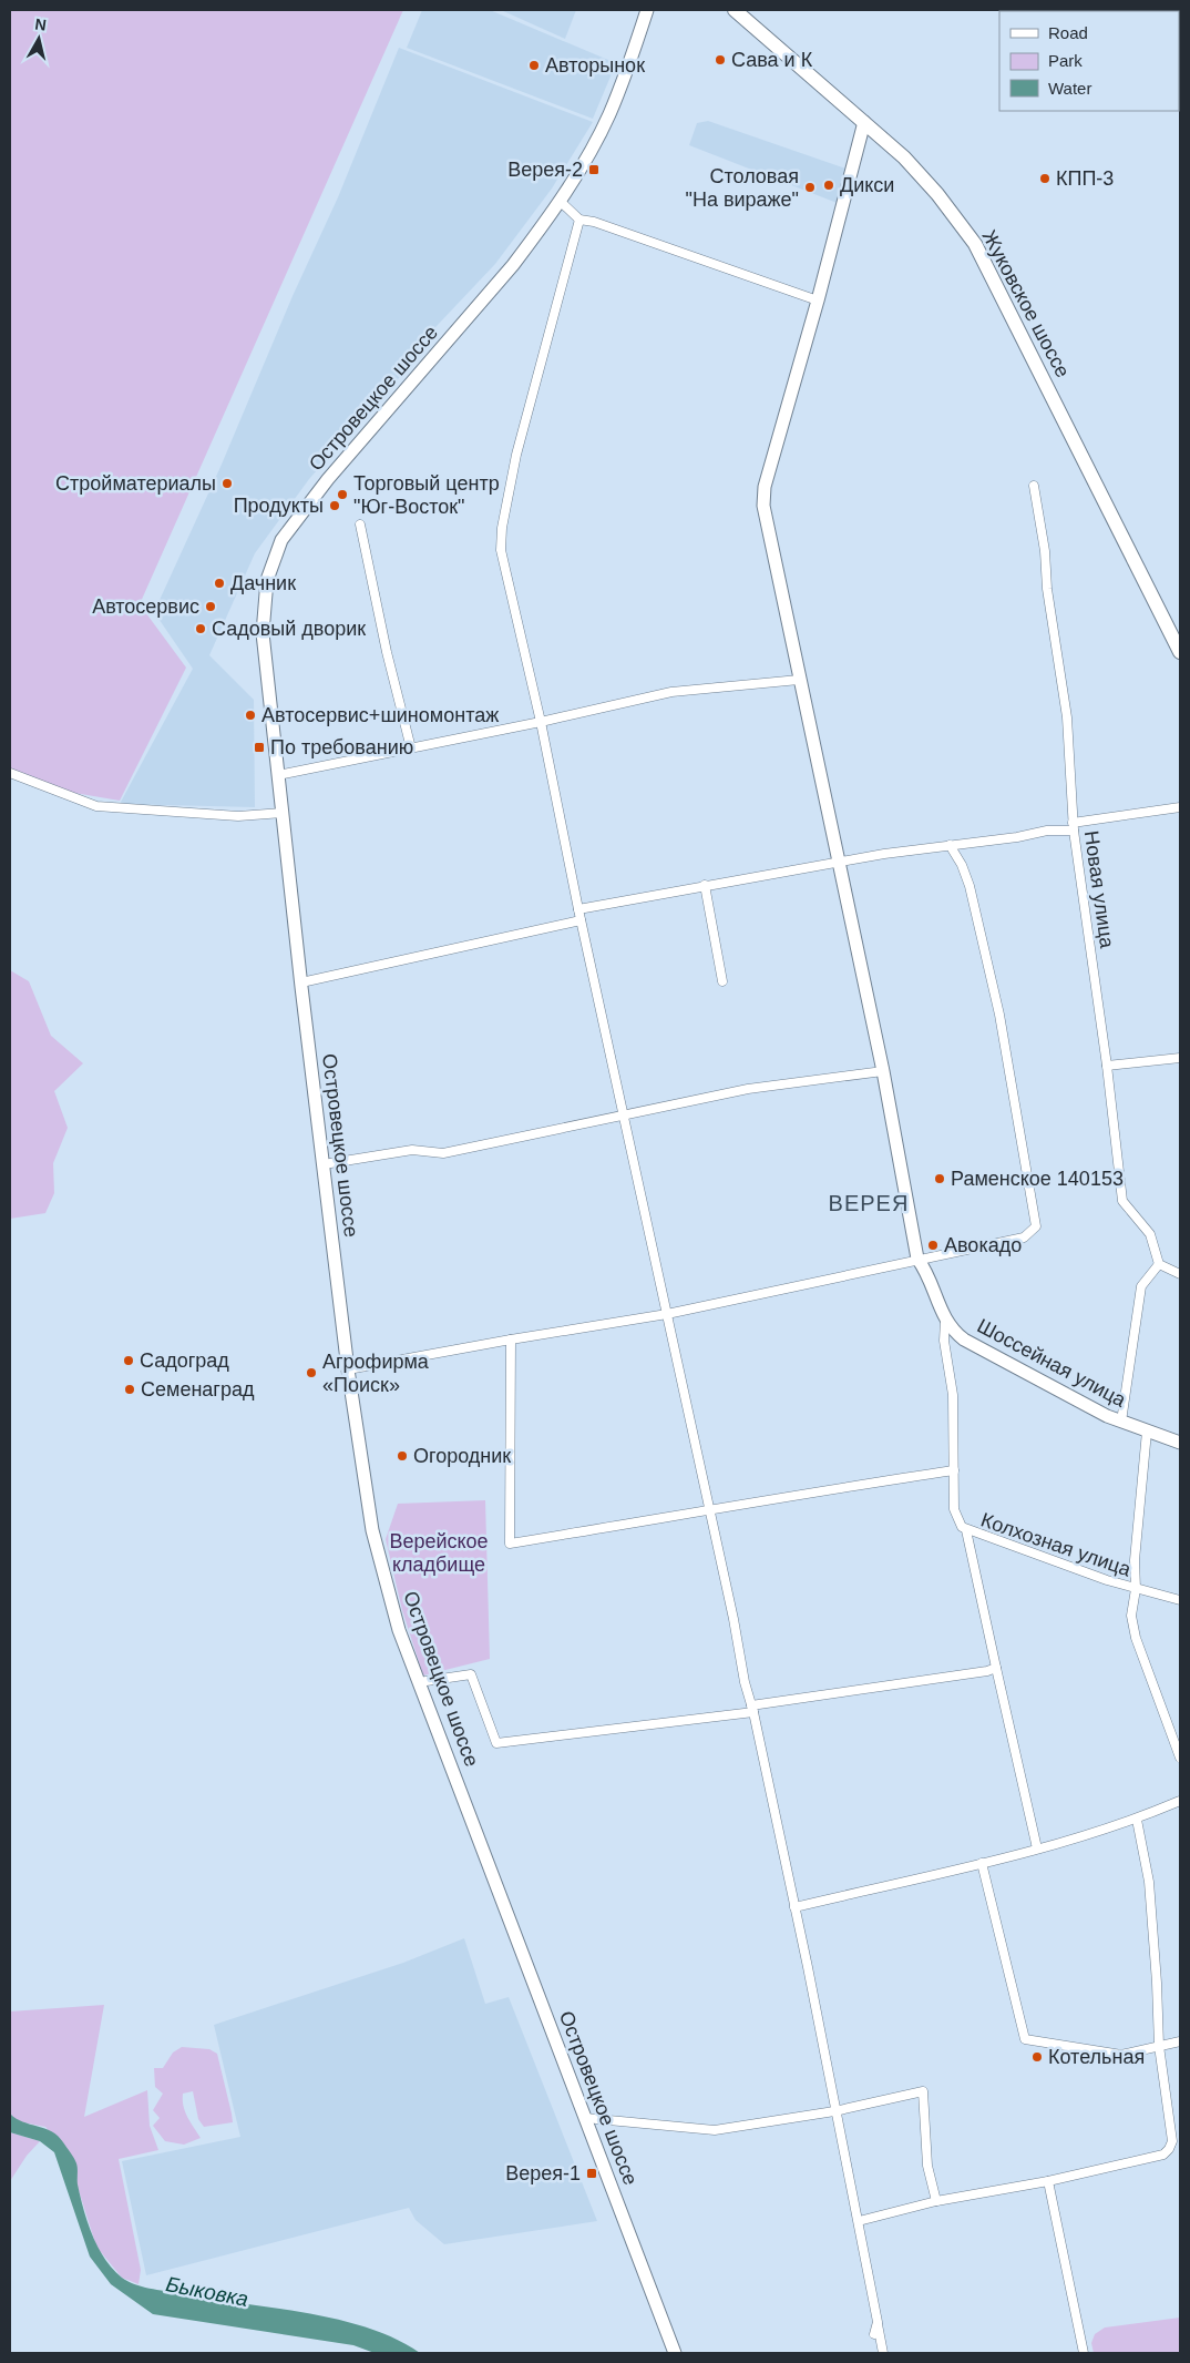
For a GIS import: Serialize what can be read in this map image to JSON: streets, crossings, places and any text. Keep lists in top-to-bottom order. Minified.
{"streets":{"main road":["Жуковское шоссе","Островецкое шоссе","Шоссейная улица"],"street":["Новая улица","Колхозная улица"]},"crossings":[["Шоссейная улица","Колхозная улица"]],"districts":["ВЕРЕЯ"],"water":["Быковка"],"parks":["Верейское кладбище"],"places":{"other":["Сава и К","Авторынок","КПП-3","Дикси","Столовая \"На вираже\"","Стройматериалы","Торговый центр \"Юг-Восток\"","Продукты","Дачник","Автосервис","Садовый дворик","Автосервис+шиномонтаж","Раменское 140153","Авокадо","Садоград","Агрофирма «Поиск»","Семенаград","Огородник","Котельная"],"transit":["Верея-2","По требованию","Верея-1"]},"legend":["Road","Park","Water"],"north":"top"}
